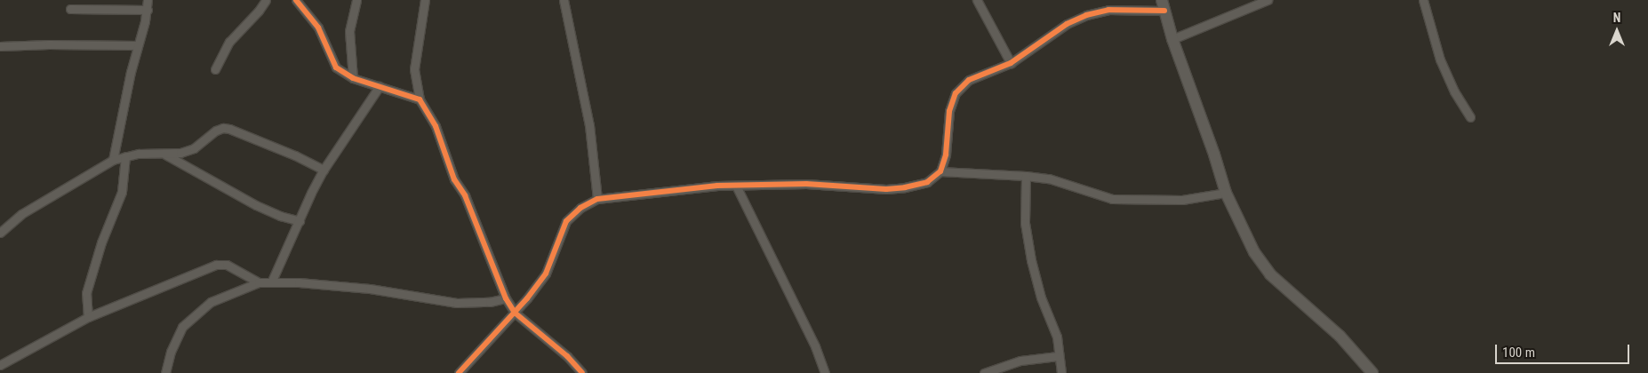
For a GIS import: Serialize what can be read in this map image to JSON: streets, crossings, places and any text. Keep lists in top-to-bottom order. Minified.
{"scale_bar":"100 m","north":"top"}
